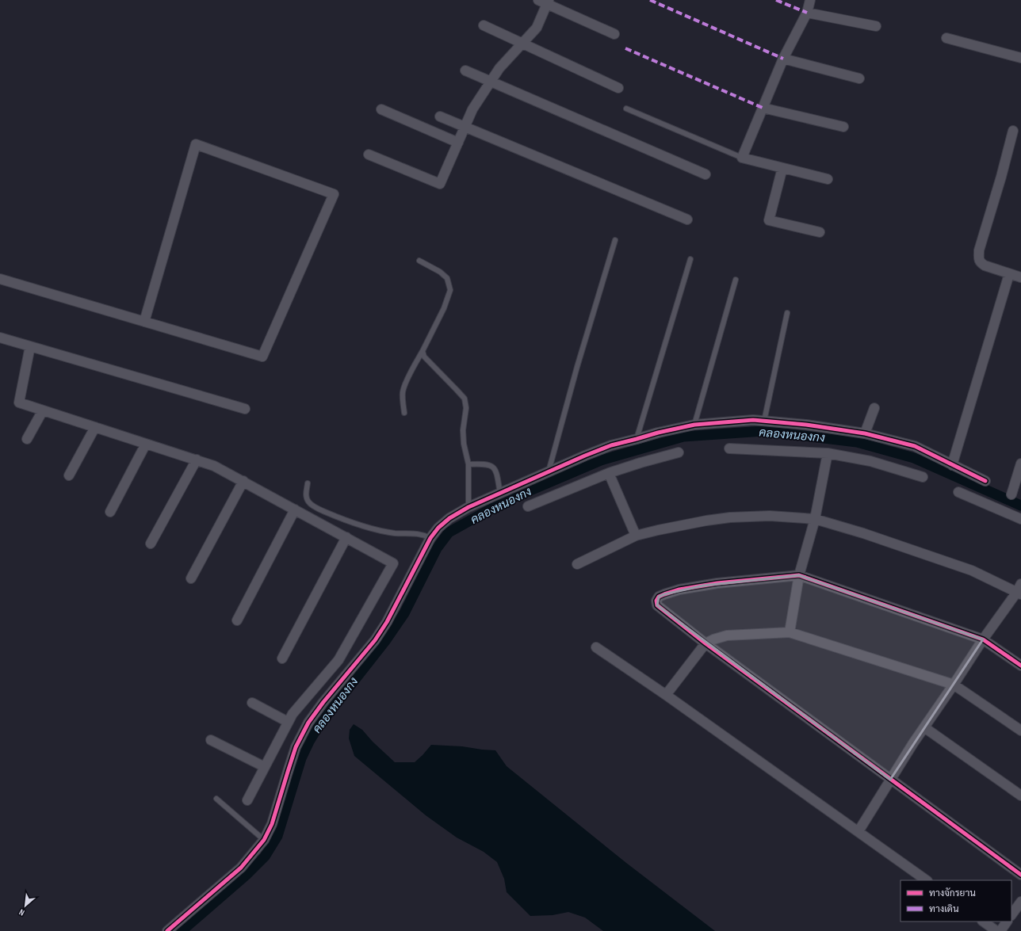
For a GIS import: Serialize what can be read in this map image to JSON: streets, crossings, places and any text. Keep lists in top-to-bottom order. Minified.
{"water":["คลองหนองกง"],"legend":["ทางจักรยาน","ทางเดิน"],"north":"bottom left"}
